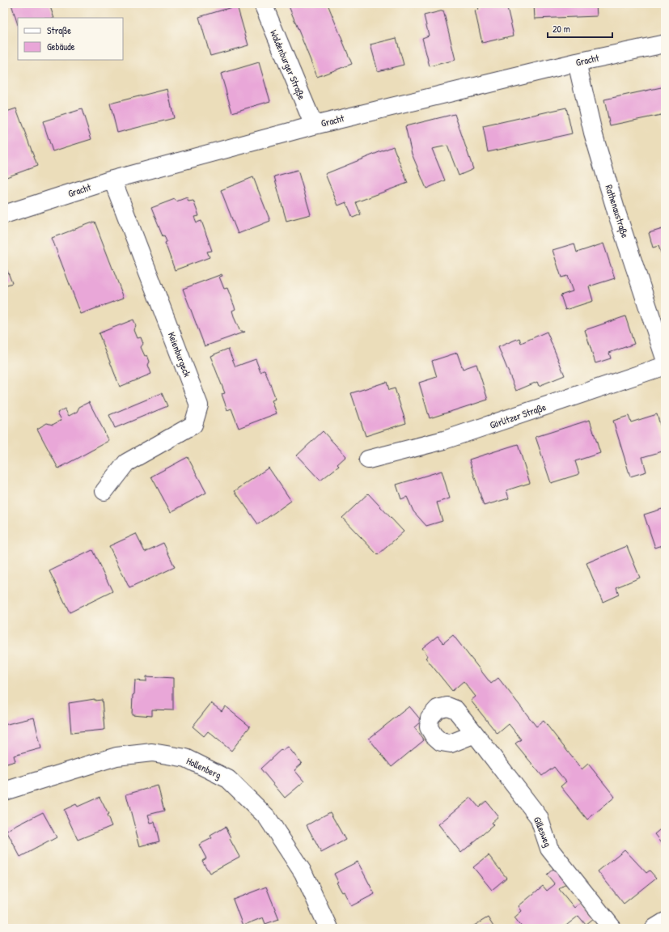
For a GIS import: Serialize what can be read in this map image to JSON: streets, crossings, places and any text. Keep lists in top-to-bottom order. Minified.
{"streets":{"street":["Gracht","Waldenburger Straße","Rathenaustraße","Keienburgeck","Görlitzer Straße","Hollenberg","Gillesweg"]},"crossings":[["Gracht","Waldenburger Straße"],["Gracht","Rathenaustraße"],["Gracht","Keienburgeck"]],"legend":["Straße","Gebäude"],"scale_bar":"20 m"}
